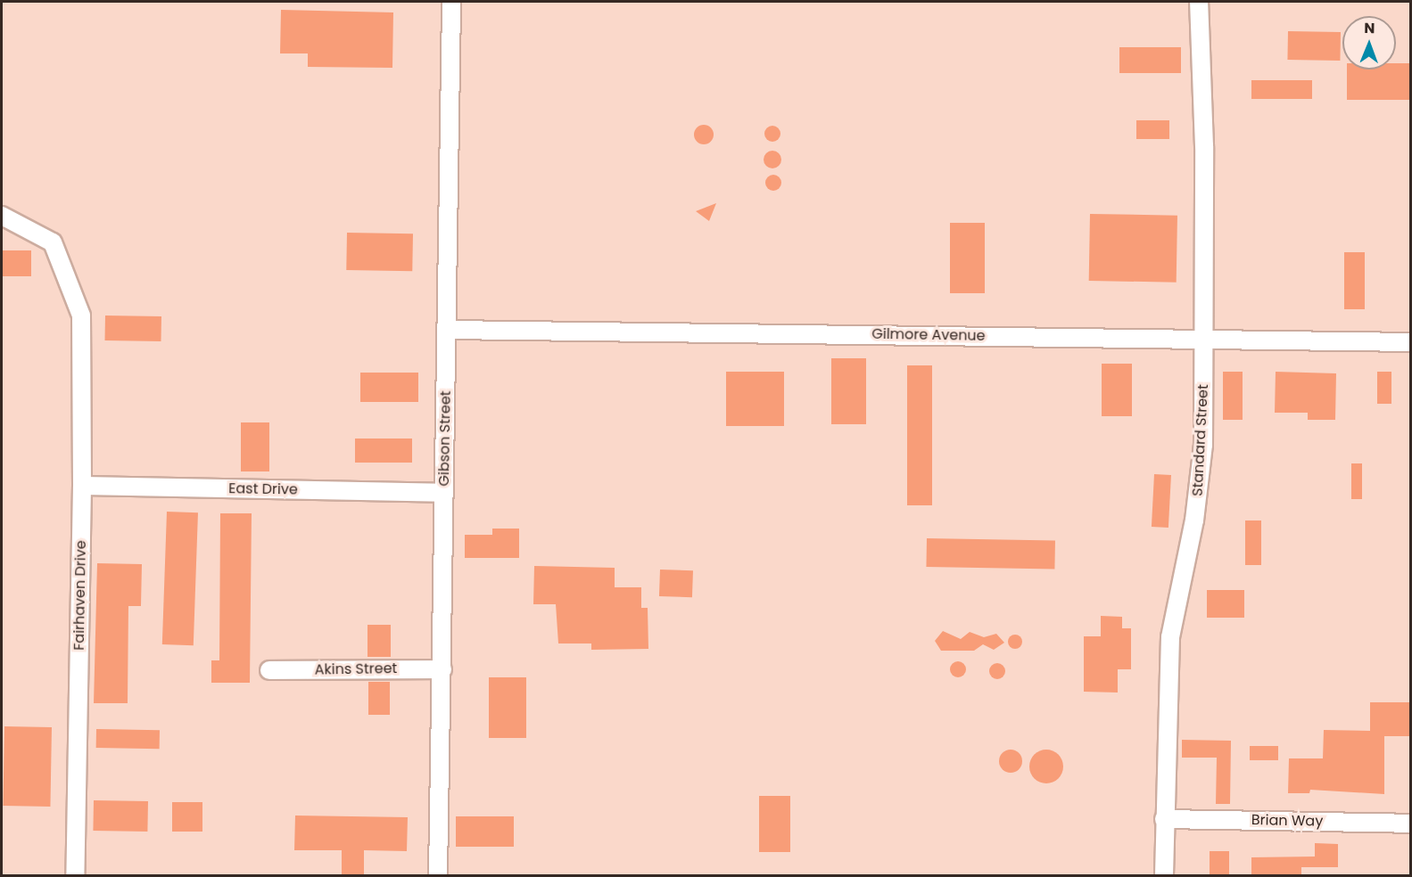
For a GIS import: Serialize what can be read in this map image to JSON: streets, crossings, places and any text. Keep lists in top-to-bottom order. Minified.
{"streets":{"street":["Gilmore Avenue","Gibson Street","Standard Street","East Drive","Fairhaven Drive","Akins Street","Brian Way"]},"crossings":[["Gilmore Avenue","Gibson Street"],["Gilmore Avenue","Standard Street"],["Gibson Street","East Drive"],["Gibson Street","Akins Street"],["Standard Street","Brian Way"],["East Drive","Fairhaven Drive"]],"north":"top"}
